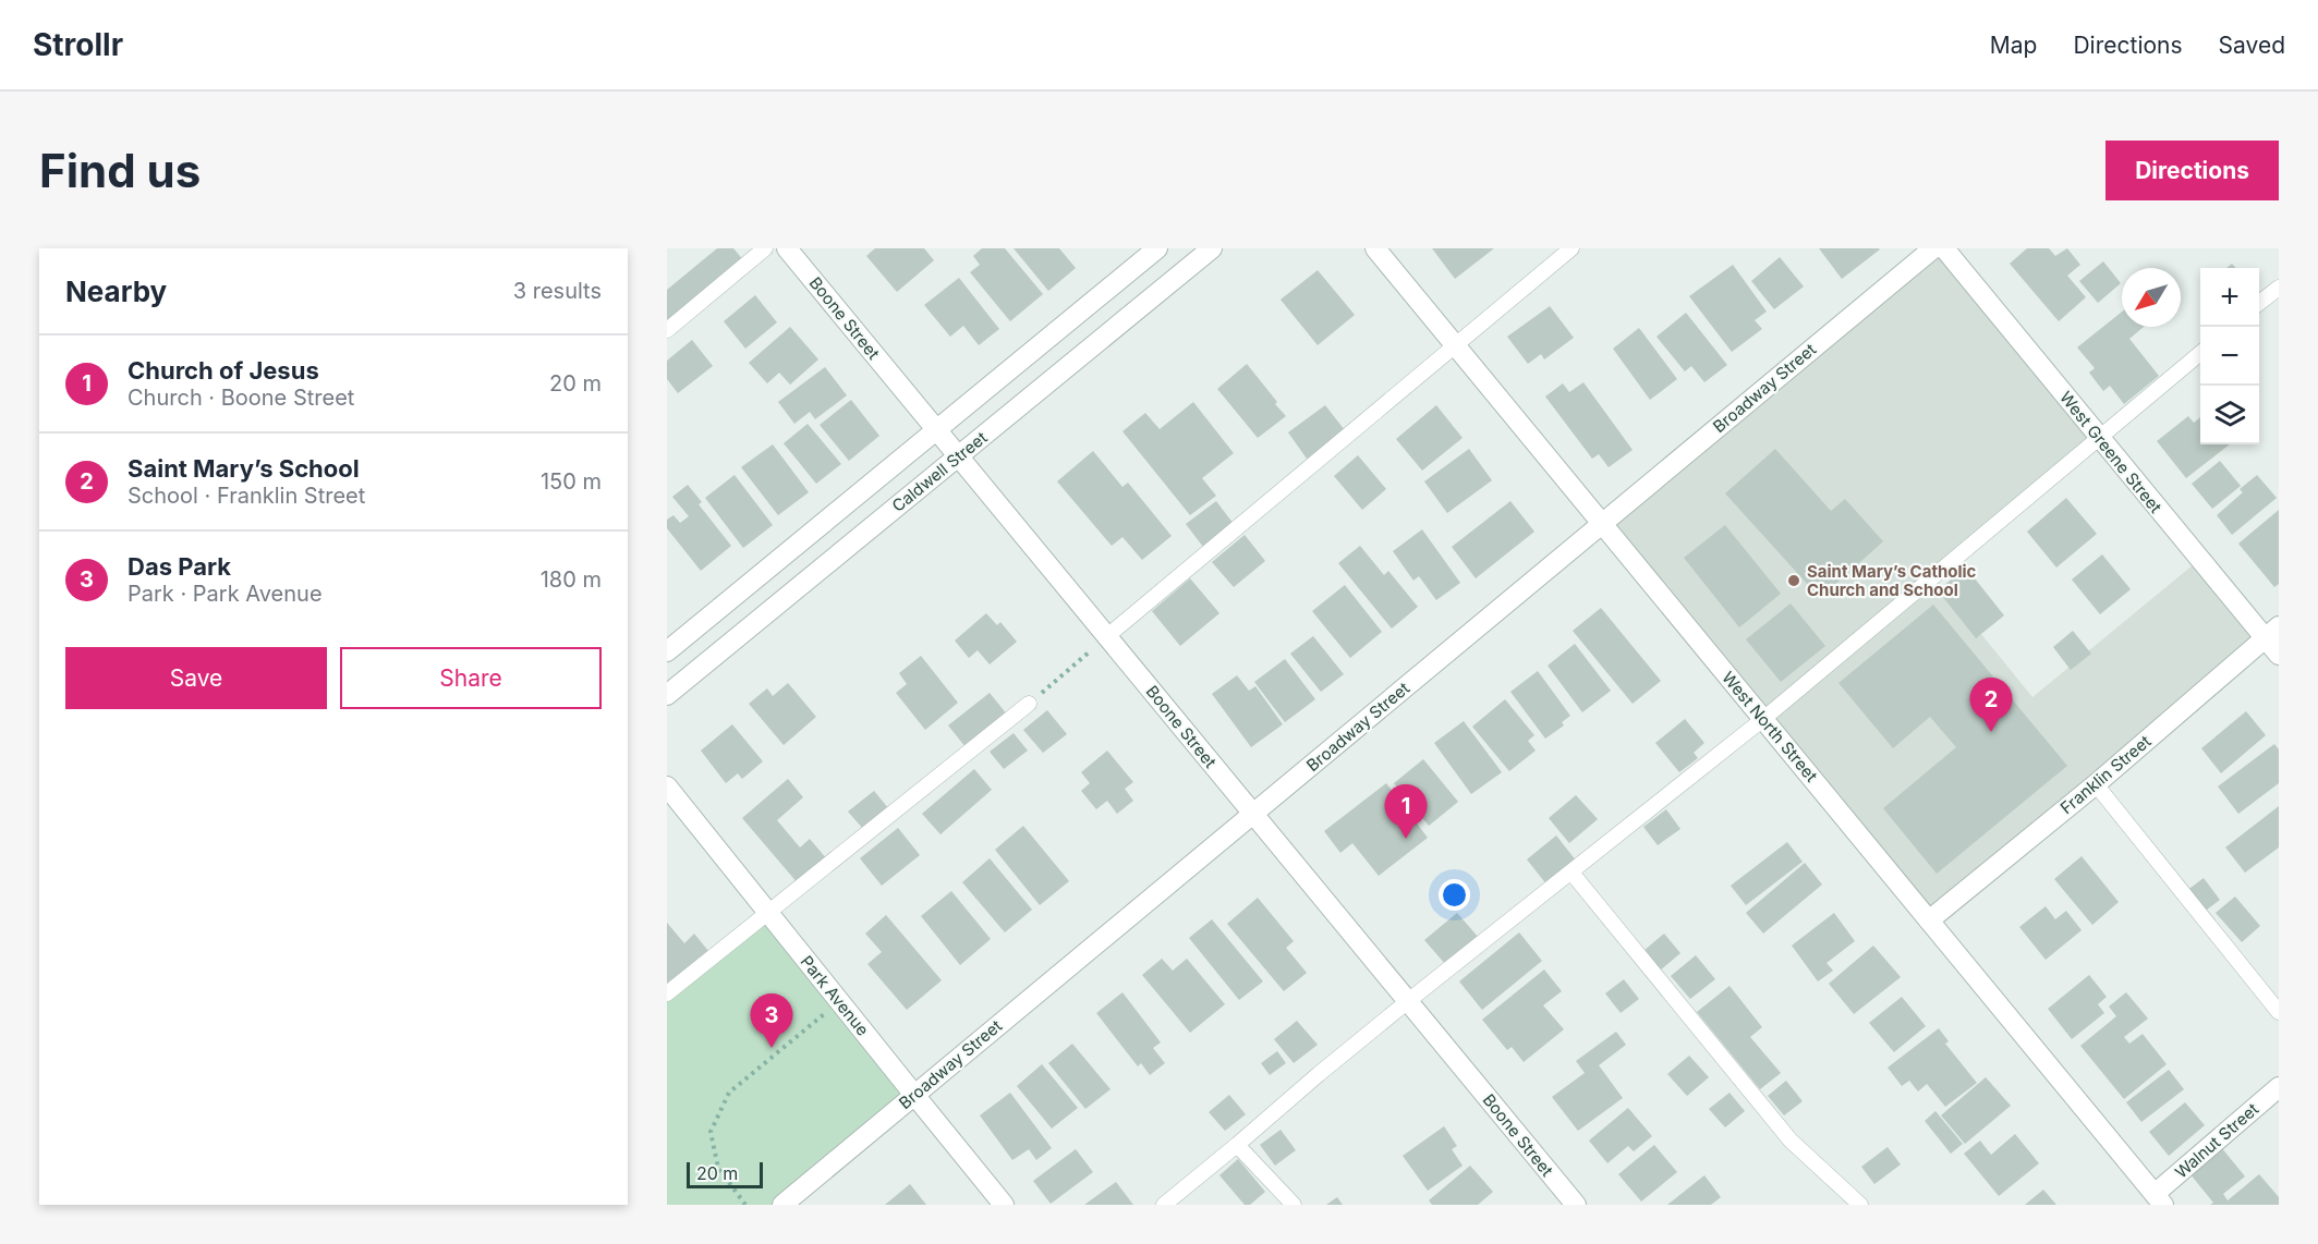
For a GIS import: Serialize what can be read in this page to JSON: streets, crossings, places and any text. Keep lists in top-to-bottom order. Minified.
{"streets":{"street":["Boone Street","Broadway Street","West Greene Street","Caldwell Street","West North Street","Franklin Street","Park Avenue","Walnut Street"]},"crossings":[["Boone Street","Broadway Street"],["Boone Street","Caldwell Street"],["Broadway Street","West North Street"],["Broadway Street","Park Avenue"],["West Greene Street","Franklin Street"],["West North Street","Franklin Street"],["West North Street","Walnut Street"]],"places":["Saint Mary’s Catholic Church and School"],"scale_bar":"20 m","north":"bottom left","page":{"header":"Strollr","nav":["Map","Directions","Saved"],"buttons":["Directions",["Save","Share"]],"title":"Find us","heading":["Nearby","3 results"],"map_buttons":["+","−"],"list":[{"mark":"1","name":"Church of Jesus","note":"Church · Boone Street","value":"20 m"},{"mark":"2","name":"Saint Mary’s School","note":"School · Franklin Street","value":"150 m"},{"mark":"3","name":"Das Park","note":"Park · Park Avenue","value":"180 m"}],"pins":["2","1","3"],"scale":"20 m"}}
